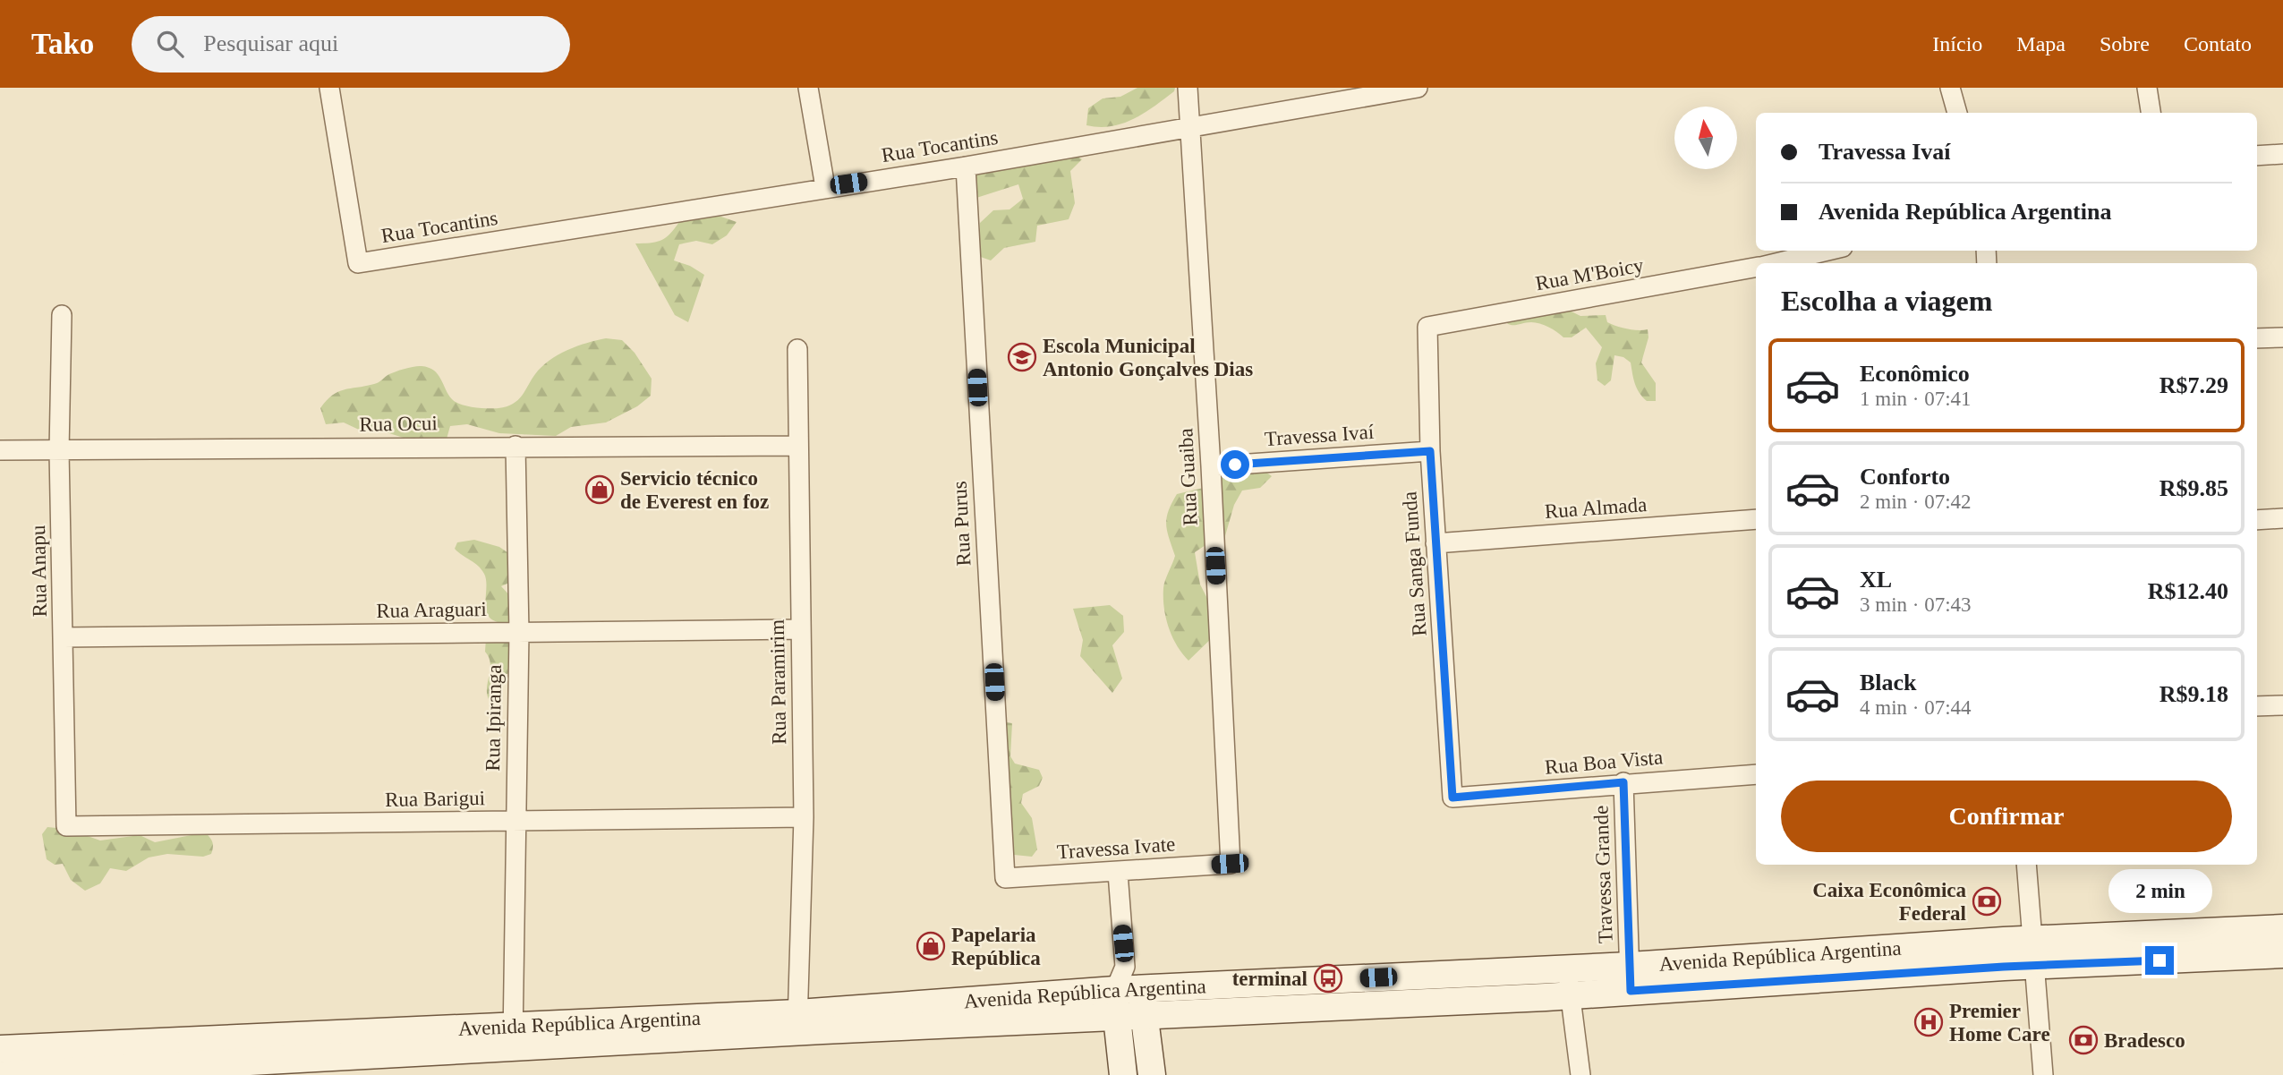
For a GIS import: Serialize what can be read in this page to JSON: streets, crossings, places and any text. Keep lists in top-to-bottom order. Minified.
{"streets":{"main road":["Avenida República Argentina"],"street":["Rua Tocantins","Rua M'Boicy","Rua Ocui","Travessa Ivaí","Rua Guaiba","Rua Almada","Rua Purus","Rua Sanga Funda","Rua Anapu","Rua Araguari","Rua Paramirim","Rua Ipiranga","Rua Boa Vista","Rua Barigui","Travessa Ivate","Travessa Grande"]},"crossings":[["Rua Tocantins","Rua Guaiba"],["Rua Tocantins","Rua Purus"],["Rua M'Boicy","Rua Sanga Funda"],["Rua Ocui","Rua Anapu"],["Rua Ocui","Rua Paramirim"],["Rua Ocui","Rua Ipiranga"],["Travessa Ivaí","Rua Guaiba"],["Travessa Ivaí","Rua Sanga Funda"],["Rua Guaiba","Travessa Ivate"],["Rua Almada","Rua Sanga Funda"],["Rua Purus","Travessa Ivate"],["Rua Sanga Funda","Rua Boa Vista"],["Rua Anapu","Rua Araguari"],["Rua Anapu","Rua Barigui"],["Rua Araguari","Rua Paramirim"],["Rua Araguari","Rua Ipiranga"],["Rua Paramirim","Rua Barigui"],["Rua Paramirim","Avenida República Argentina"],["Rua Ipiranga","Rua Barigui"],["Rua Ipiranga","Avenida República Argentina"],["Rua Boa Vista","Travessa Grande"],["Travessa Grande","Avenida República Argentina"]],"places":{"school or university":["Escola Municipal Antonio Gonçalves Dias"],"shop":["Servicio técnico de Everest en foz","Papelaria República"],"bank":["Caixa Econômica Federal","Bradesco"],"bus stop":["terminal"],"hospital":["Premier Home Care"]},"north":"top","page":{"header":"Tako","search":"Pesquisar aqui","nav":["Início","Mapa","Sobre","Contato"],"banner":["Travessa Ivaí","Avenida República Argentina"],"heading":"Escolha a viagem","list":[{"name":"Econômico","note":"1 min · 07:41","value":"R$7.29"},{"name":"Conforto","note":"2 min · 07:42","value":"R$9.85"},{"name":"XL","note":"3 min · 07:43","value":"R$12.40"},{"name":"Black","note":"4 min · 07:44","value":"R$9.18"}],"buttons":"Confirmar","bubble":"2 min"}}
